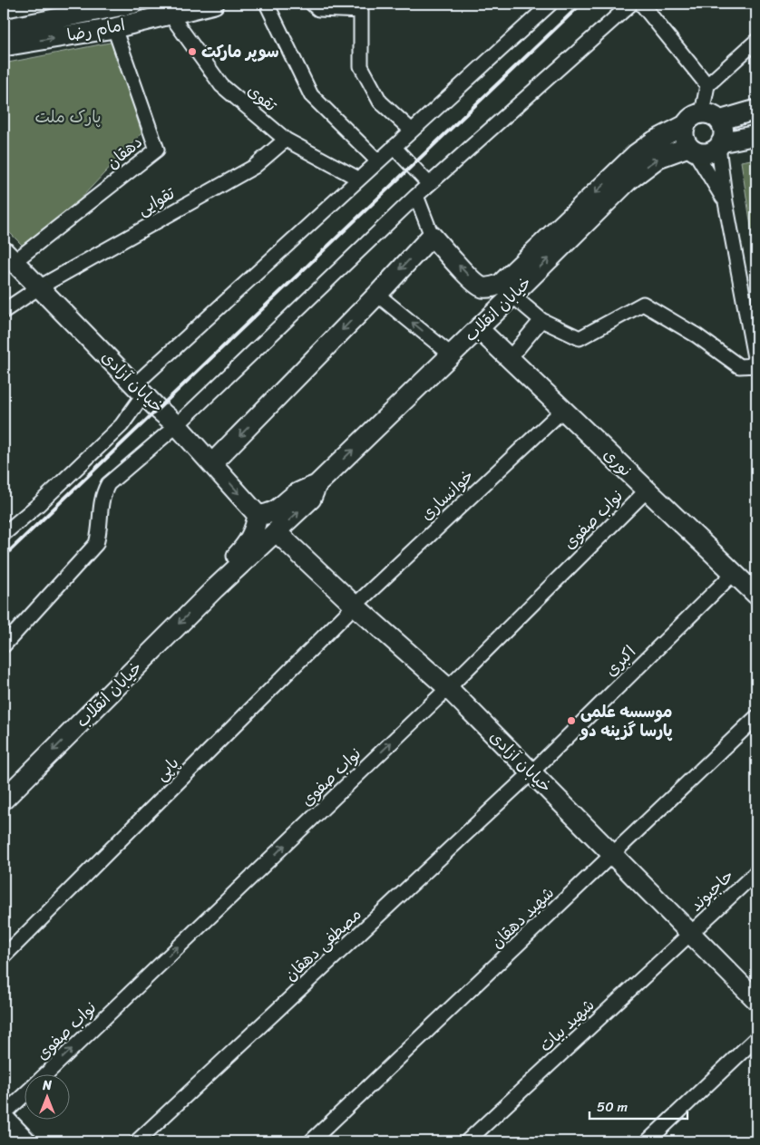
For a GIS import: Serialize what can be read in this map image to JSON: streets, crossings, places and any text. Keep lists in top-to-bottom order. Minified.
{"streets":{"main road":["امام رضا","خیابان انقلاب","خیابان آزادی","نوری"],"street":["تقوی","دهقان","تقوایی","خوانساری","نواب صفوی","اکبری","پاپی","حاجیوند","شهید دهقان","مصطفی دهقان","شهید بیات"]},"crossings":[["امام رضا","تقوی"],["امام رضا","دهقان"],["تقوی","تقوایی"],["دهقان","خیابان آزادی"],["تقوایی","خیابان آزادی"],["خیابان انقلاب","خیابان آزادی"],["خیابان انقلاب","نوری"],["خیابان آزادی","خوانساری"],["خیابان آزادی","نواب صفوی"],["خیابان آزادی","اکبری"],["خیابان آزادی","پاپی"],["خیابان آزادی","حاجیوند"],["خیابان آزادی","شهید دهقان"],["خیابان آزادی","مصطفی دهقان"],["خیابان آزادی","شهید بیات"],["نوری","خوانساری"],["نوری","نواب صفوی"],["نوری","اکبری"],["خوانساری","پاپی"],["اکبری","مصطفی دهقان"],["حاجیوند","شهید بیات"]],"one_way":["نواب صفوی"],"parks":["پارک ملت"],"places":["سوپر مارکت","موسسه علمی پارسا گزینه دو"],"scale_bar":"50 m","north":"top"}
